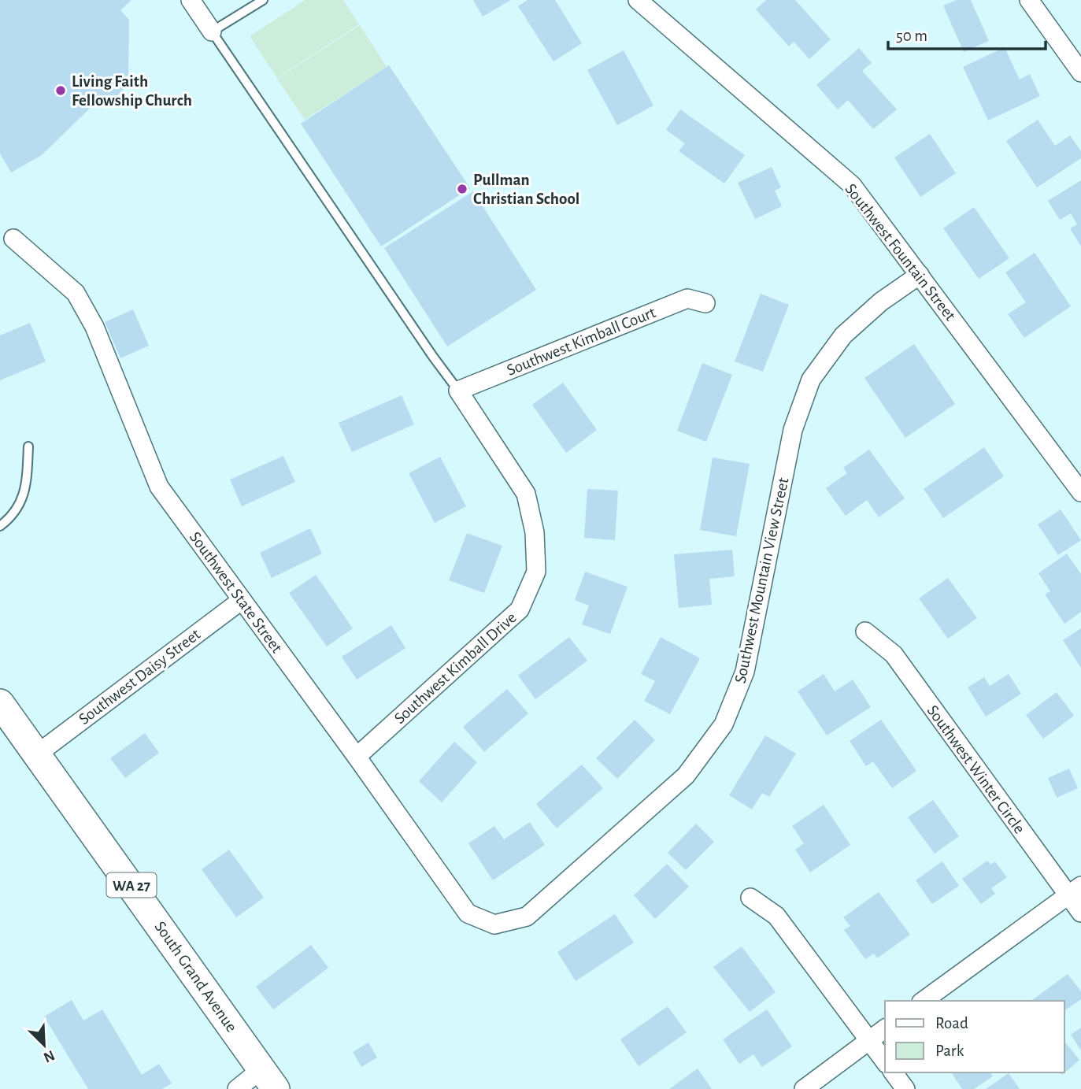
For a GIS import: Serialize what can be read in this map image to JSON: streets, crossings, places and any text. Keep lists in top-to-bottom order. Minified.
{"streets":{"main road":["WA 27","South Grand Avenue"],"street":["Southwest Fountain Street","Southwest Kimball Court","Southwest Mountain View Street","Southwest State Street","Southwest Kimball Drive","Southwest Daisy Street","Southwest Winter Circle"]},"crossings":[["Southwest Fountain Street","Southwest Mountain View Street"],["Southwest Kimball Court","Southwest Kimball Drive"],["Southwest Mountain View Street","Southwest State Street"],["Southwest State Street","Southwest Kimball Drive"],["Southwest State Street","Southwest Daisy Street"],["Southwest Daisy Street","South Grand Avenue"]],"places":["Living Faith Fellowship Church","Pullman Christian School"],"legend":["Road","Park"],"scale_bar":"50 m","north":"bottom right"}
